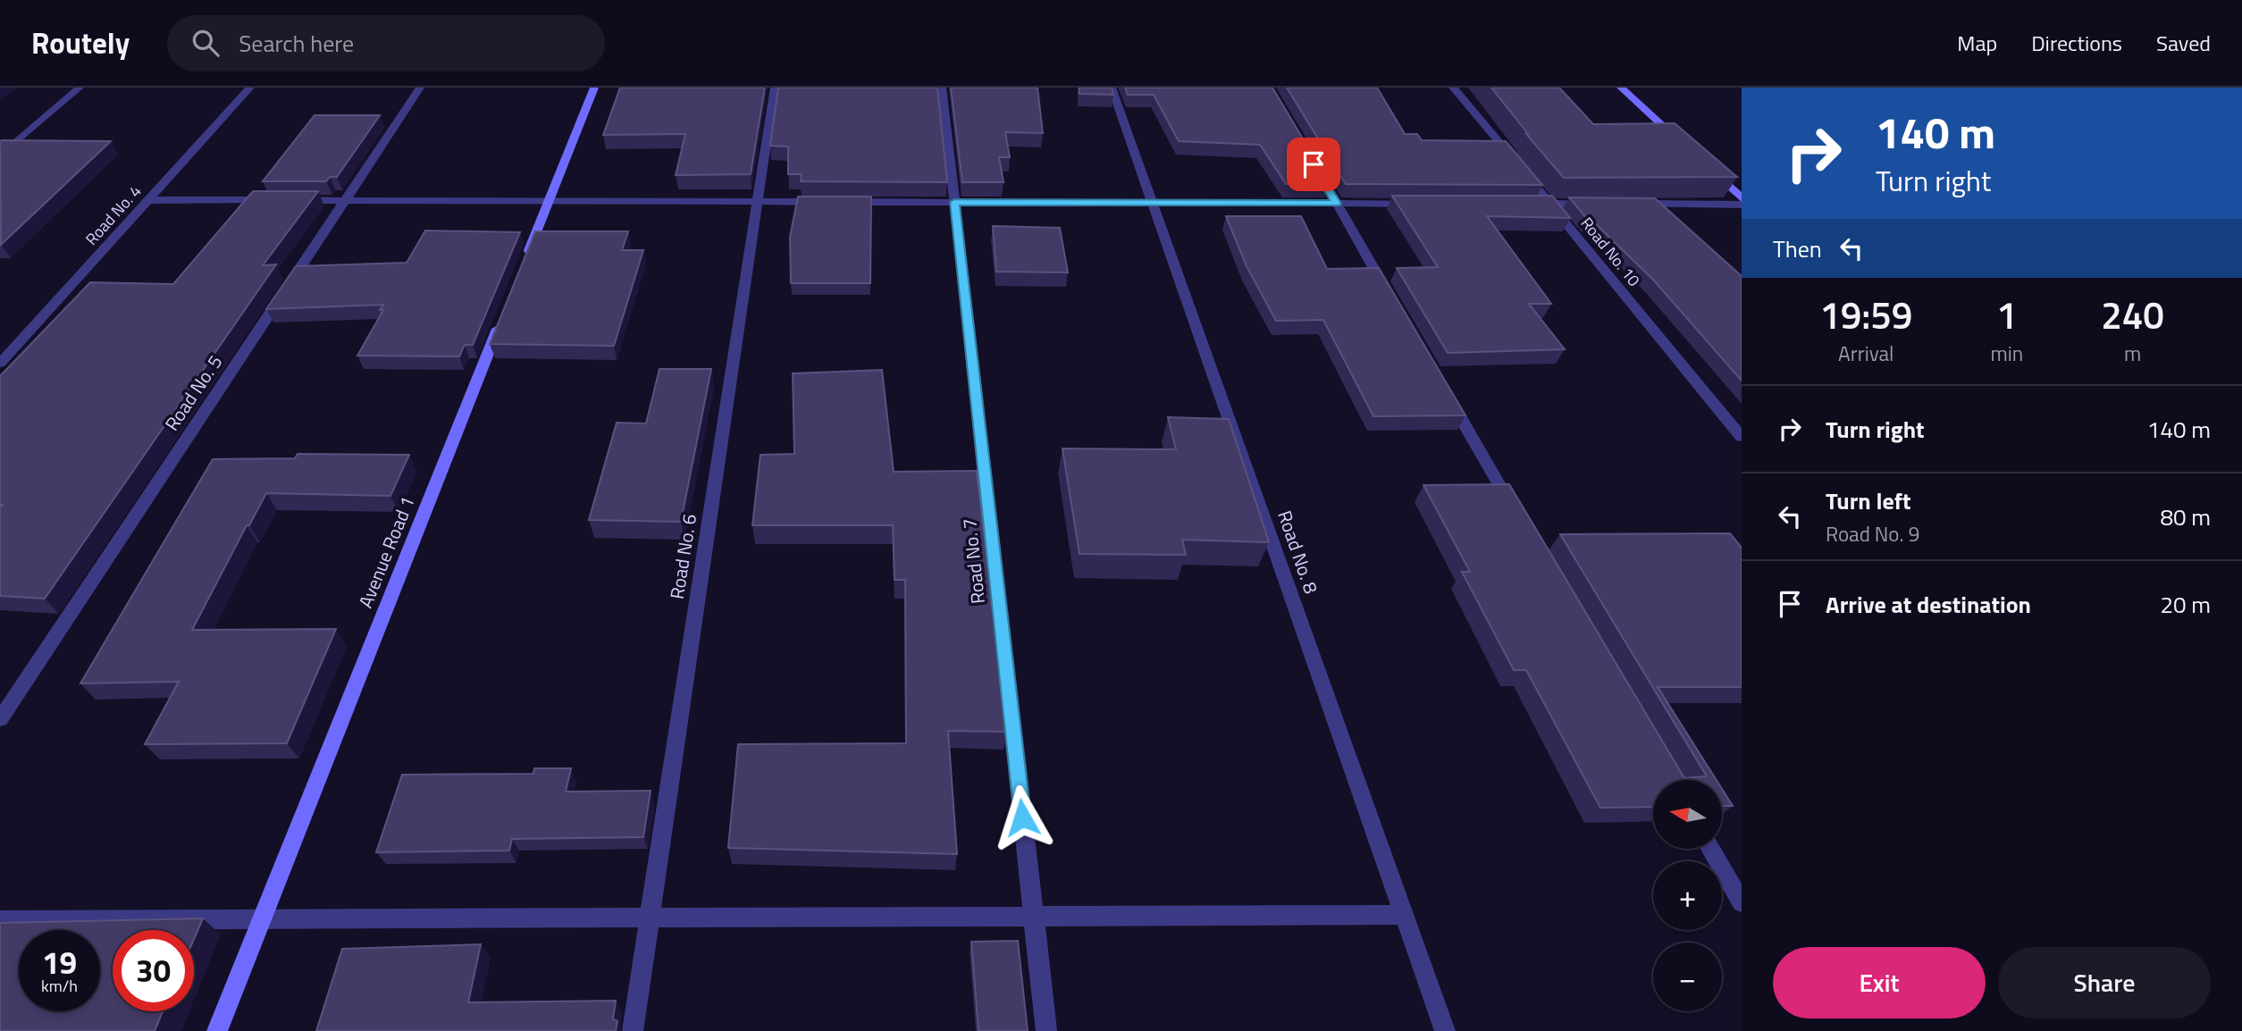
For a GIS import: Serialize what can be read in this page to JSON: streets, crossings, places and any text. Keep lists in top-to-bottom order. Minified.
{"streets":{"street":["Road No. 4","Road No. 10","Road No. 5","Avenue Road 1","Road No. 8","Road No. 6","Road No. 7"]},"north":"left","page":{"header":"Routely","search":"Search here","nav":["Map","Directions","Saved"],"turn":["140 m","Turn right"],"then":"Then","eta":["19:59","Arrival","1","min","240","m"],"list":[{"name":"Turn right","value":"140 m"},{"name":"Turn left","note":"Road No. 9","value":"80 m"},{"name":"Arrive at destination","value":"20 m"}],"map_buttons":["+","−"],"speed":"19 km/h","limit":"30","buttons":["Exit","Share"]}}
